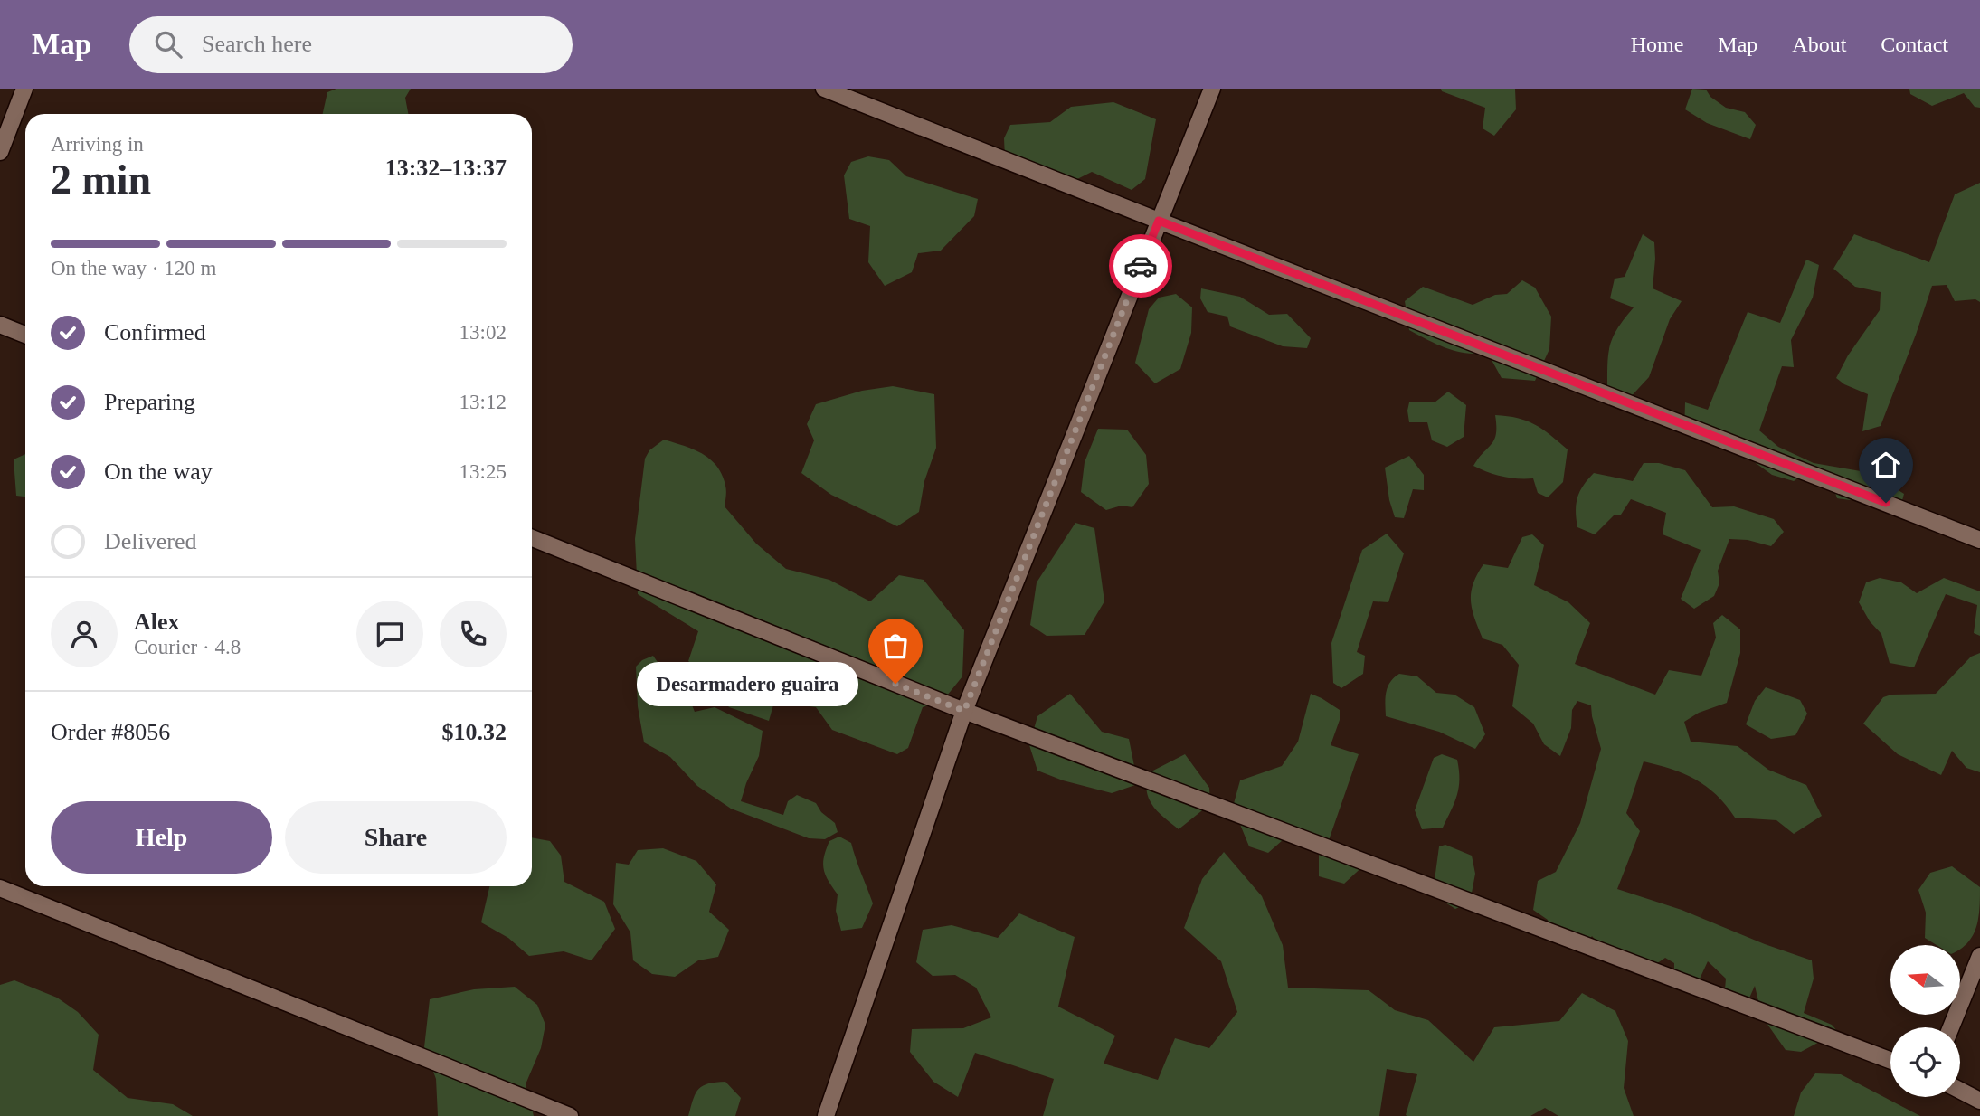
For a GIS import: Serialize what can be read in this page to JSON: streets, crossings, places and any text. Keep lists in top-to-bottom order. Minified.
{"places":["Desarmadero guaira"],"north":"left","page":{"header":"Map","search":"Search here","nav":["Home","Map","About","Contact"],"heading":["2 min","Arriving in","13:32–13:37"],"panel":["Alex","Courier · 4.8","Order #8056","$10.32"],"bar":"On the way · 120 m","list":[["Confirmed","13:02"],["Preparing","13:12"],["On the way","13:25"],"Delivered"],"bubble":"Desarmadero guaira","buttons":["Help","Share"]}}
